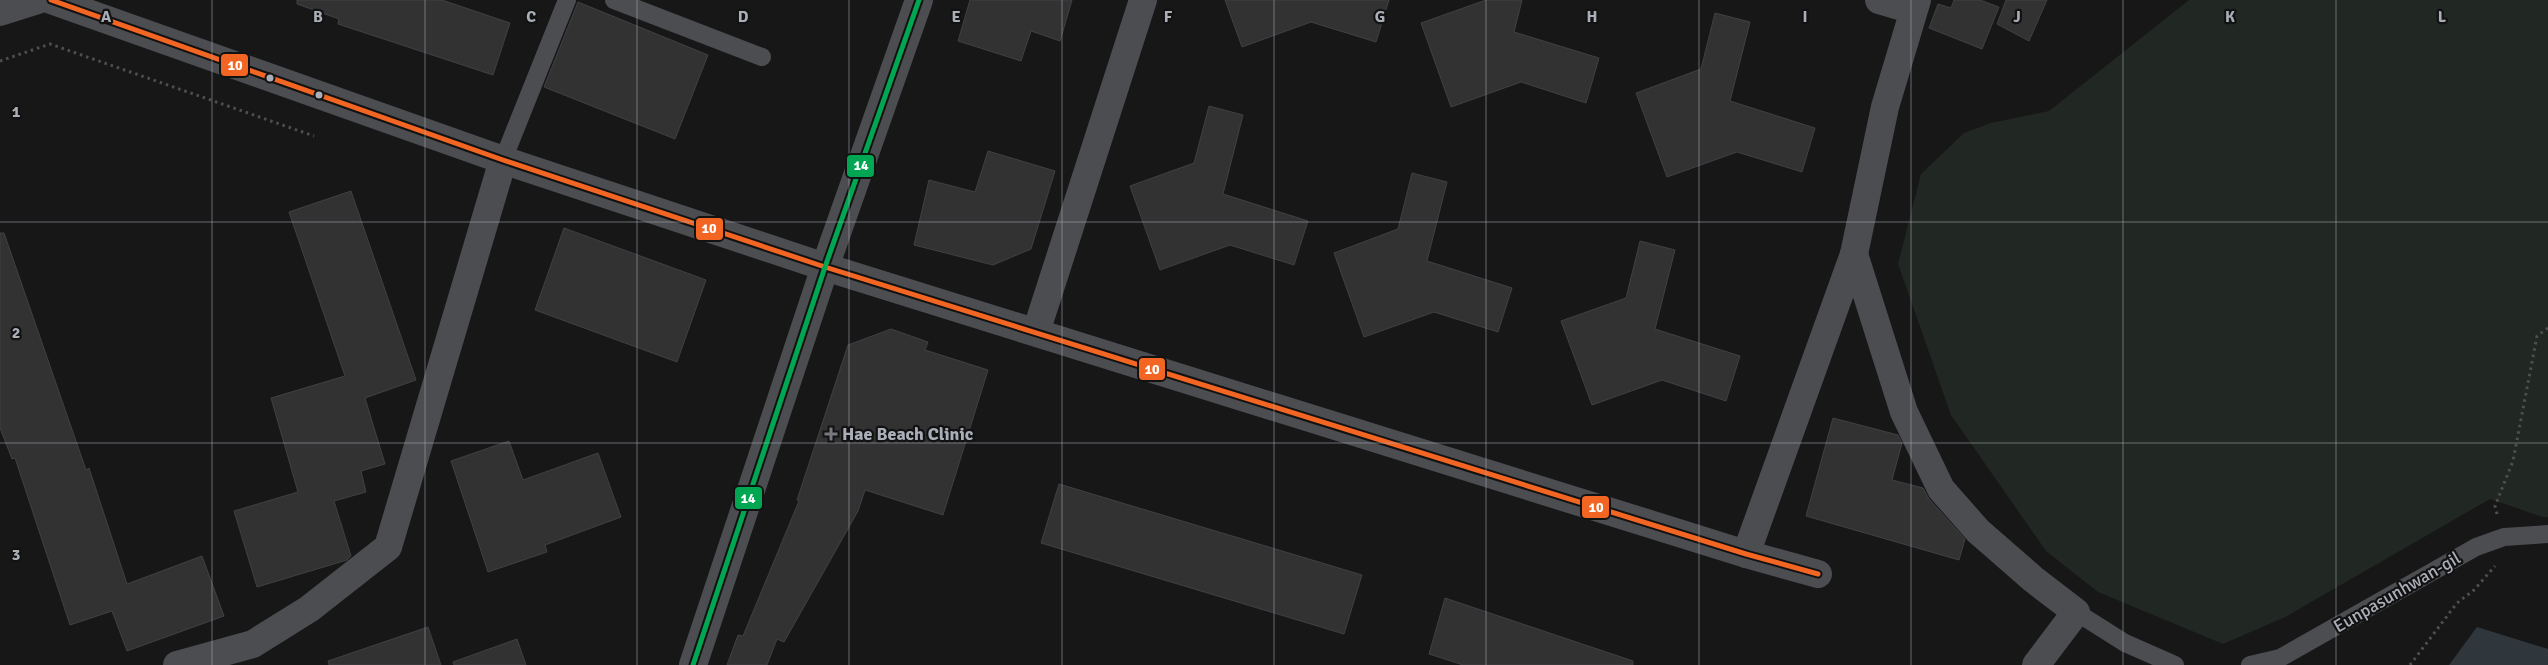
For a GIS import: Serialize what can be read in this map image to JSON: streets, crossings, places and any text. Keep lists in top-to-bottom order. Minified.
{"streets":{"lane":["Eunpasunhwan-gil"]},"places":{"health":["Hae Beach Clinic"]},"lines":["transit line 10","transit line 14"],"grid":{"columns":["A","B","C","D","E","F","G","H","I","J","K","L"],"rows":["1","2","3"]}}
